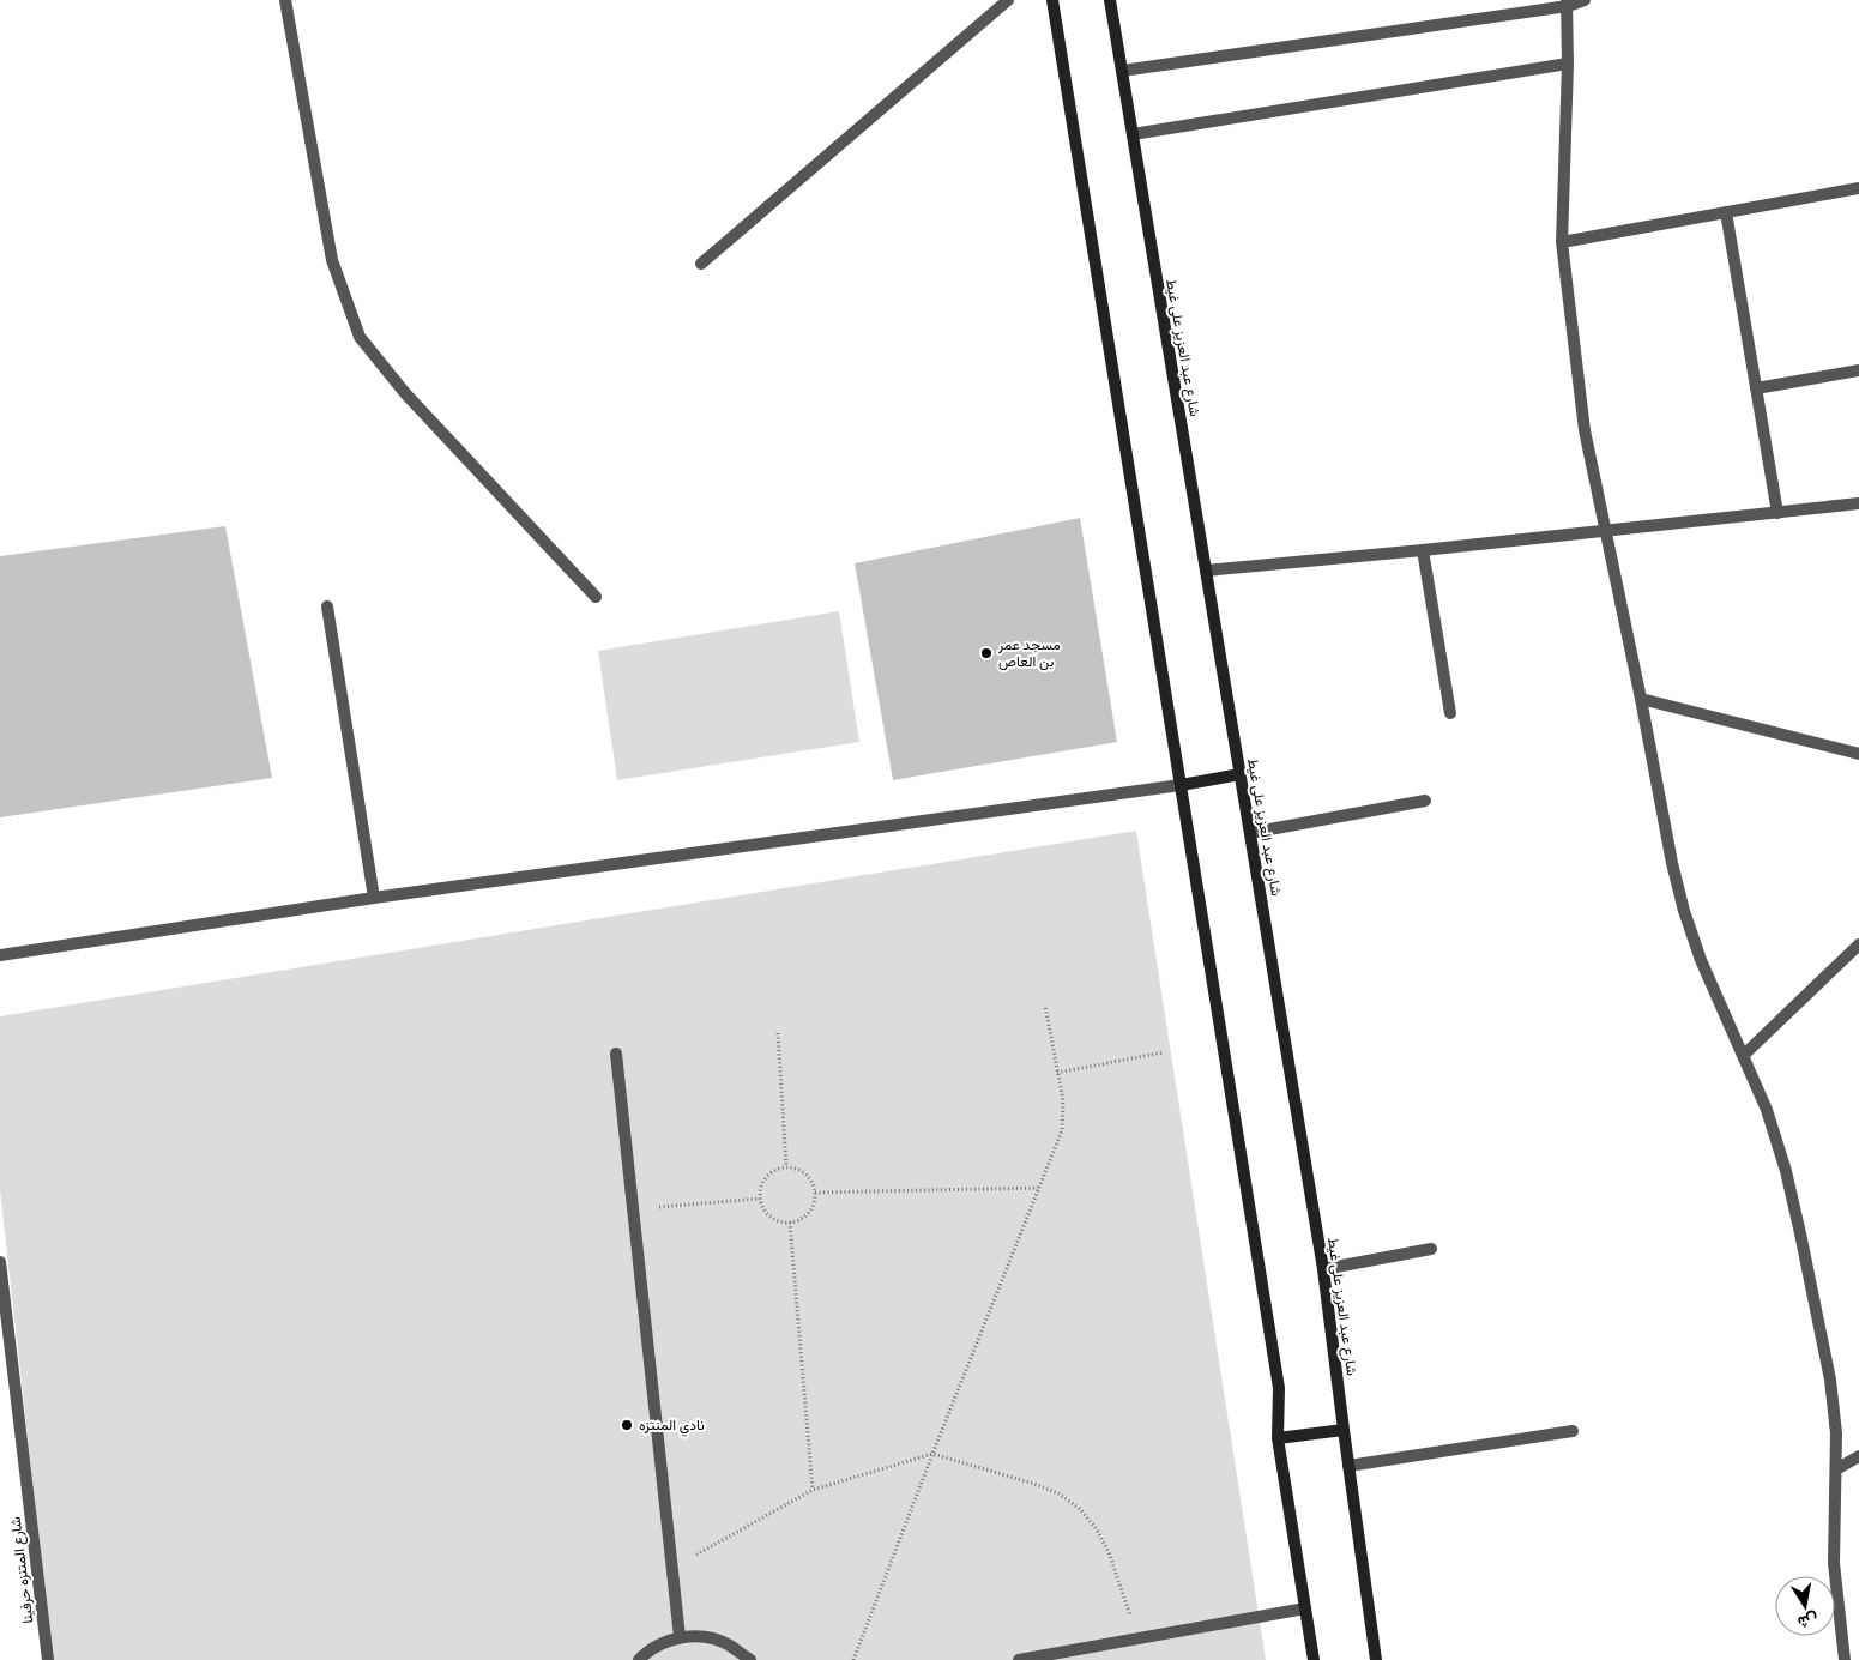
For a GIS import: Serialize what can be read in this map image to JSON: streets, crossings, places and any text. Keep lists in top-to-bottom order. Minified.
{"streets":{"street":["شارع عبد العزيز على غيط","شارع المتنزه حرفينا"]},"places":["مسجد عمر بن العاص","نادي المنتزه"],"north":"bottom"}
